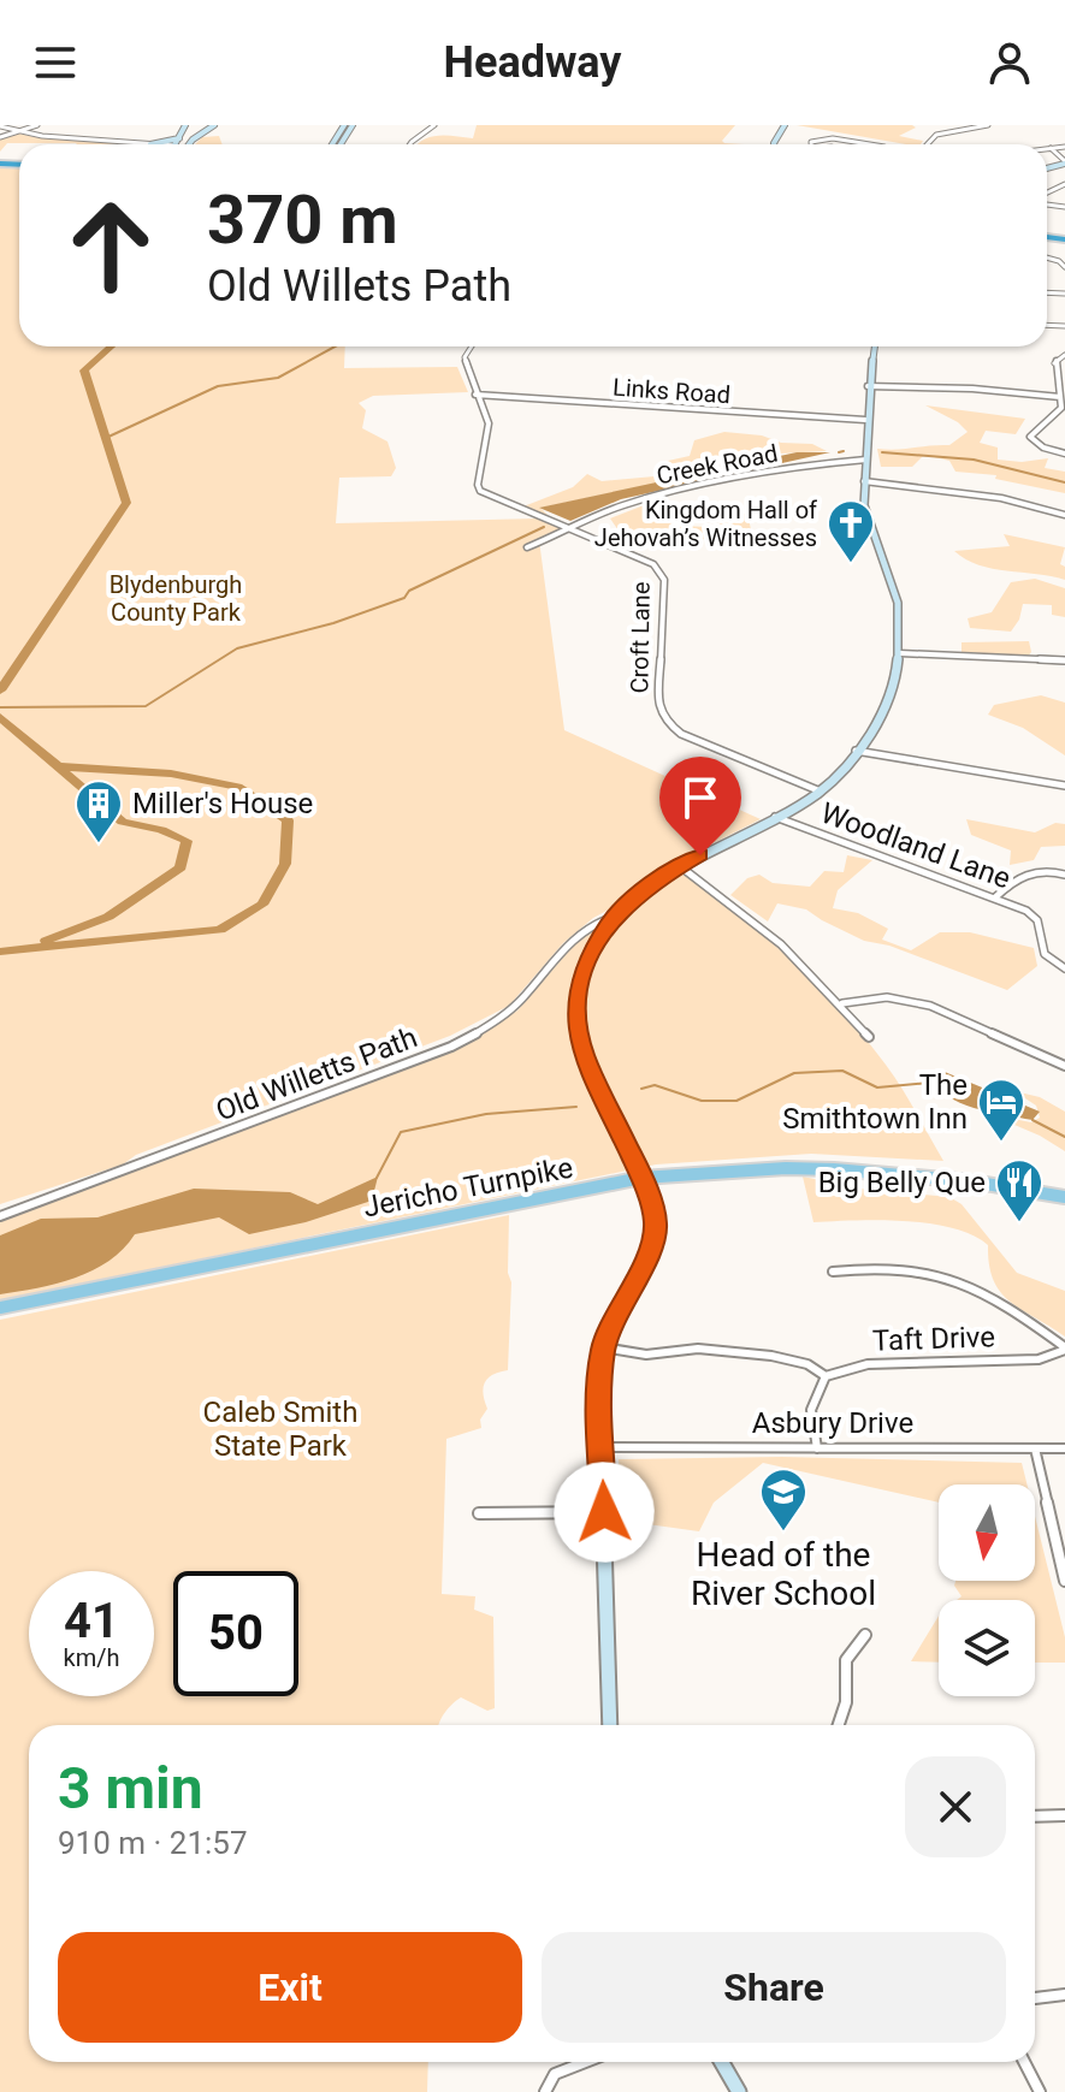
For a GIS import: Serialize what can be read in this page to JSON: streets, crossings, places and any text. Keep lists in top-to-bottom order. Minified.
{"streets":{"main road":["Jericho Turnpike"],"street":["Links Road","Creek Road","Croft Lane","Woodland Lane","Old Willetts Path","Taft Drive","Asbury Drive"]},"crossings":[["Links Road","Croft Lane"],["Creek Road","Croft Lane"]],"parks":["Blydenburgh County Park","Caleb Smith State Park"],"places":{"church":["Kingdom Hall of Jehovah’s Witnesses"],"building":["Miller's House"],"hotel":["The Smithtown Inn"],"restaurant":["Big Belly Que"],"school or university":["Head of the River School"]},"north":"bottom","page":{"header":"Headway","turn":["370 m","Old Willets Path"],"speed":"41 km/h","limit":"50","heading":["3 min","910 m · 21:57"],"buttons":["Exit","Share"]}}
